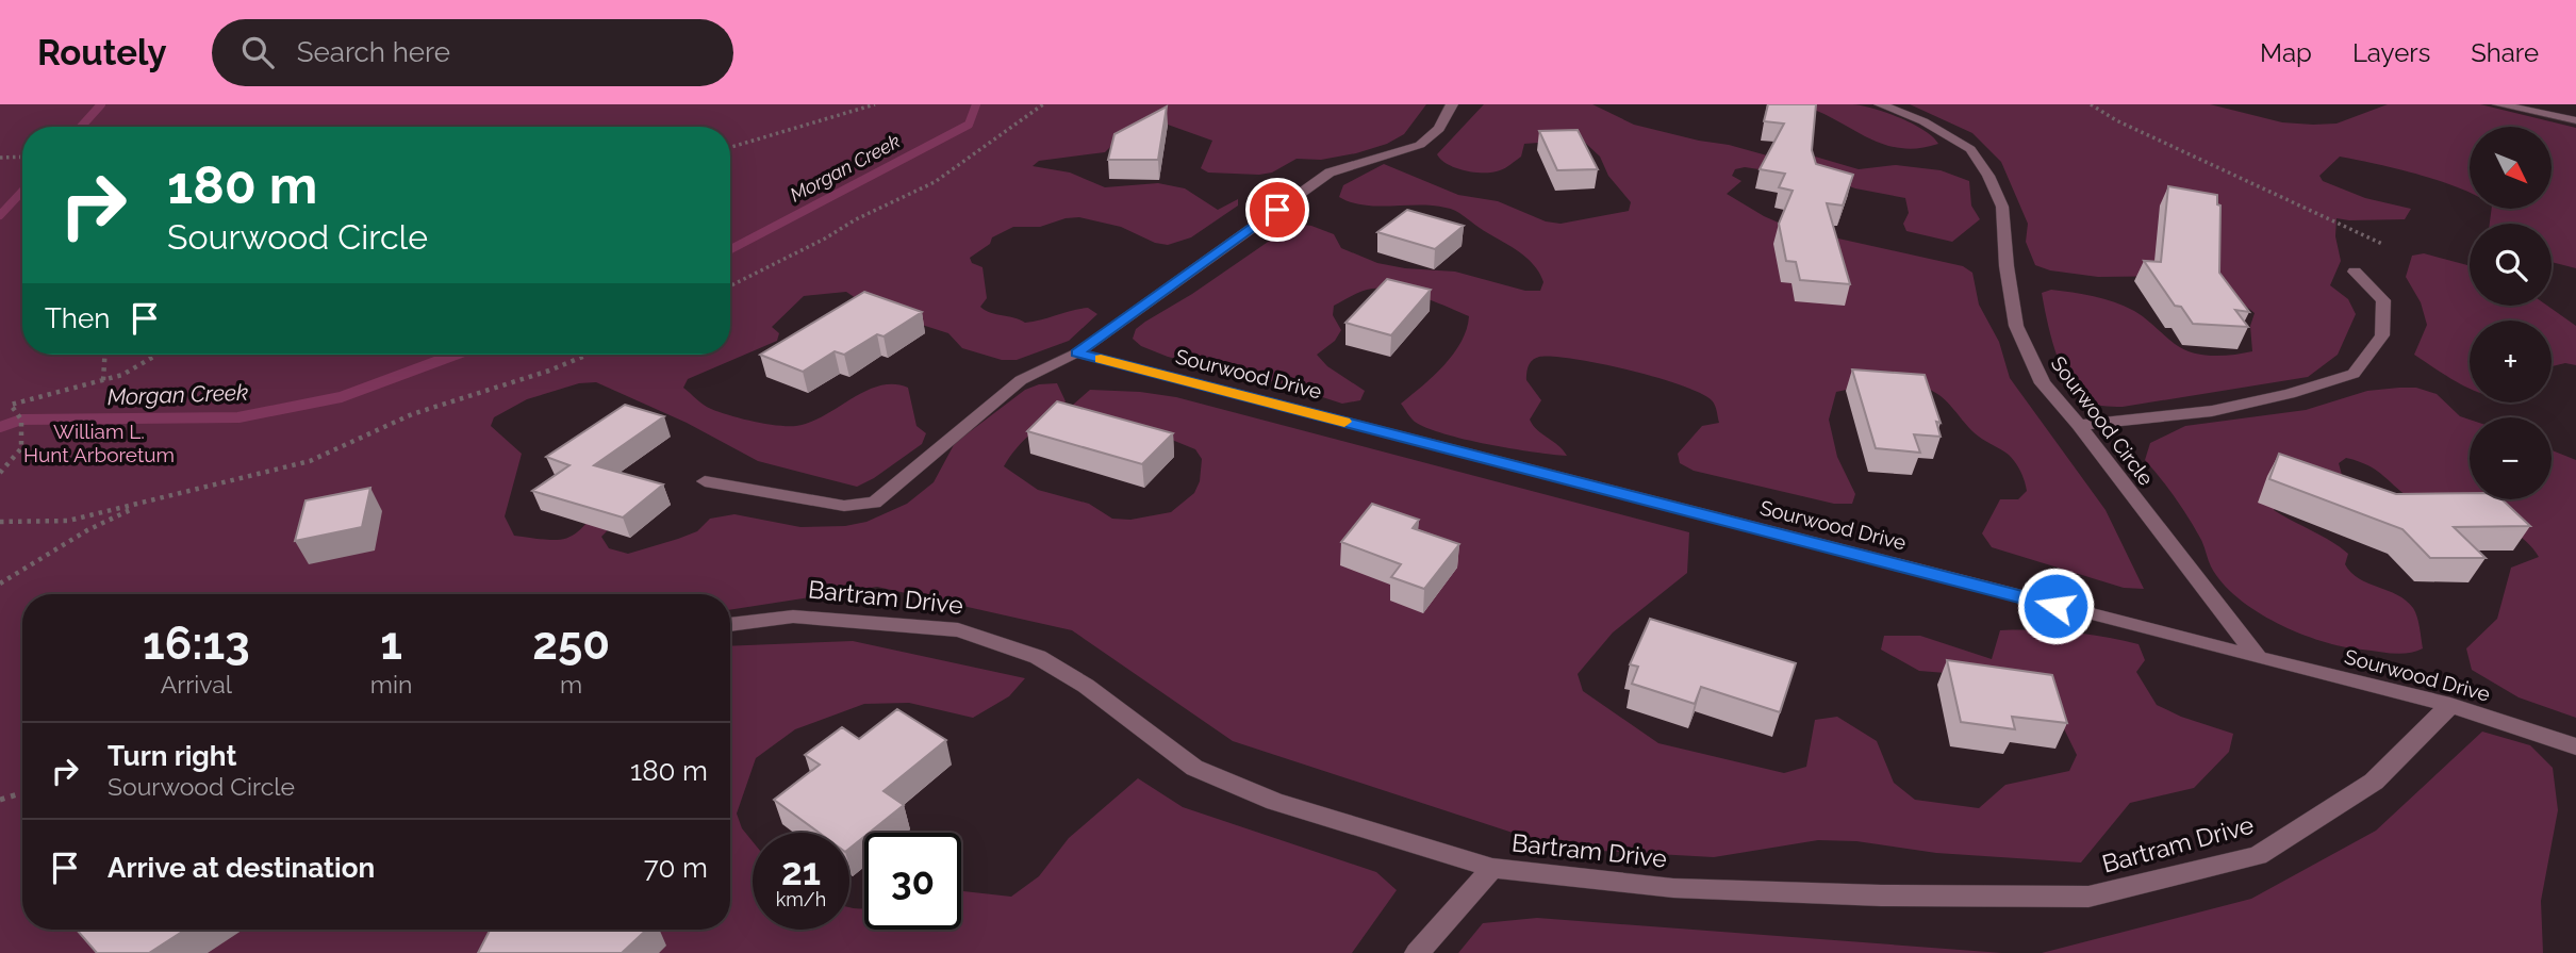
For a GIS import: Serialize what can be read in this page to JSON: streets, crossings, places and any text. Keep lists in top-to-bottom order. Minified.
{"streets":{"street":["Sourwood Drive","Sourwood Circle","Bartram Drive"]},"crossings":[["Sourwood Drive","Sourwood Circle"],["Sourwood Drive","Bartram Drive"]],"water":["Morgan Creek"],"parks":["William L. Hunt Arboretum"],"north":"bottom right","page":{"header":"Routely","search":"Search here","nav":["Map","Layers","Share"],"map_buttons":["+","−"],"turn":["180 m","Sourwood Circle"],"then":"Then","eta":["16:13","Arrival","1","min","250","m"],"list":[{"name":"Turn right","note":"Sourwood Circle","value":"180 m"},{"name":"Arrive at destination","value":"70 m"}],"speed":"21 km/h","limit":"30"}}
